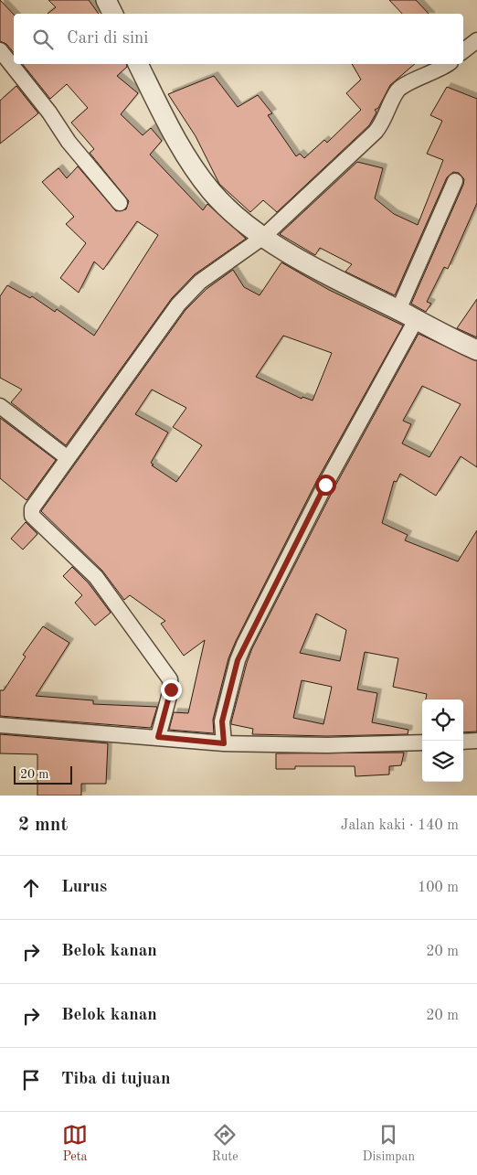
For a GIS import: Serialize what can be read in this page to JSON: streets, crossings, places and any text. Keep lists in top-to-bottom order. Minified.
{"scale_bar":"20 m","page":{"search":"Cari di sini","scale":"20 m","heading":["2 mnt","Jalan kaki · 140 m"],"list":[["Lurus","100 m"],["Belok kanan","20 m"],["Belok kanan","20 m"],"Tiba di tujuan"],"nav":["Peta","Rute","Disimpan"]}}
